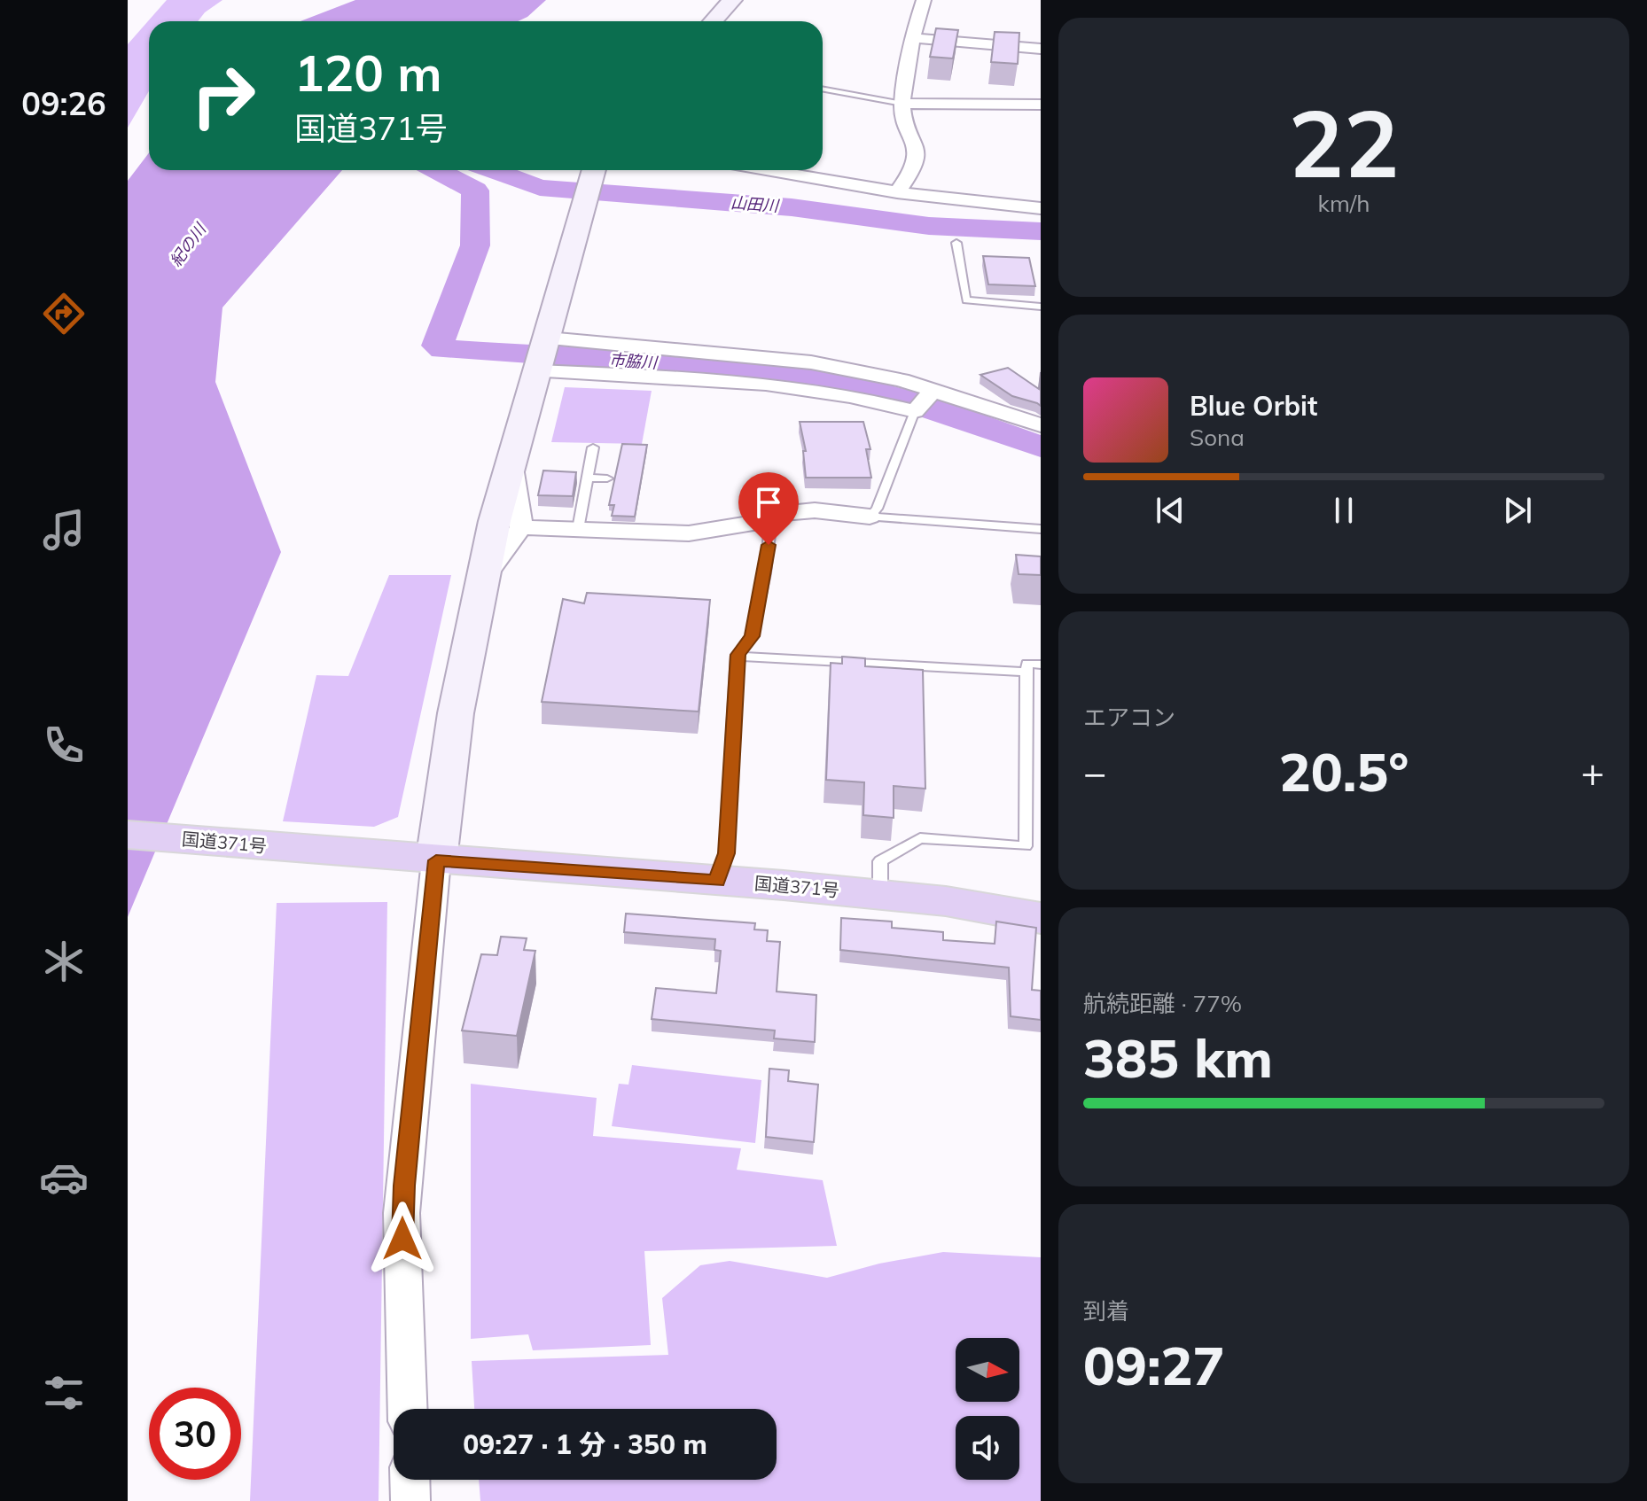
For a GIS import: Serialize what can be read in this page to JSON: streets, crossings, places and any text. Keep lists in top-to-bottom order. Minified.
{"streets":{"highway":["国道371号"]},"water":["山田川","紀の川","市脇川"],"north":"right","page":{"tabs":"09:26","tile":[["22","km/h"],"エアコン",["航続距離 · 77%","385 km"],["到着","09:27"]],"turn":["120 m","国道371号"],"song":["Blue Orbit","Sona"],"heat":["−","20.5°","+"],"limit":"30","trip":"09:27 · 1 分 · 350 m"}}
